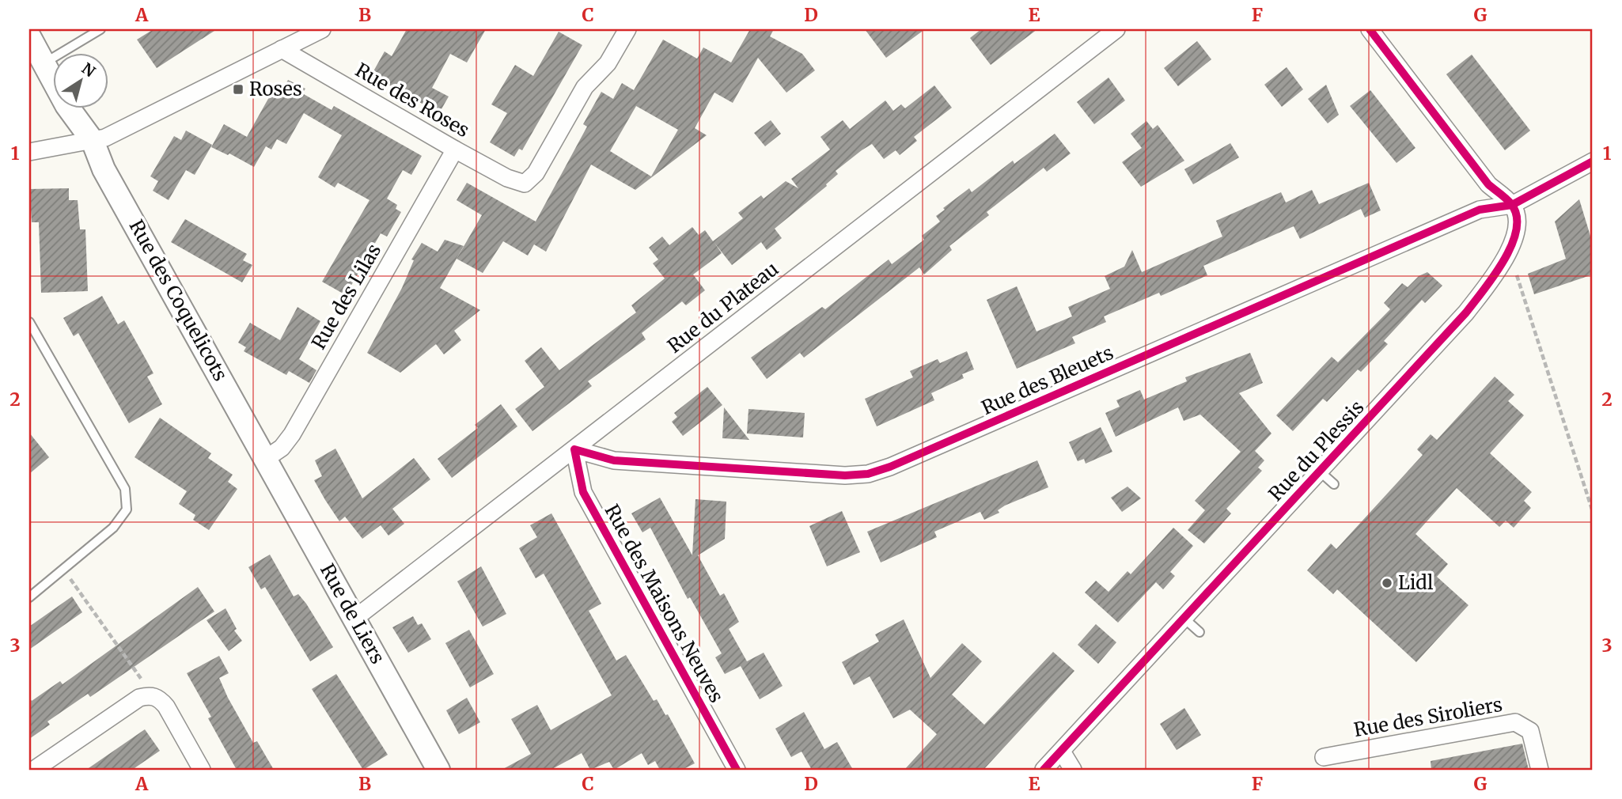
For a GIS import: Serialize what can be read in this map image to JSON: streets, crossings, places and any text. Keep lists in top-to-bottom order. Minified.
{"streets":{"street":["Rue des Roses","Rue des Lilas","Rue des Coquelicots","Rue du Plateau","Rue des Bleuets","Rue du Plessis","Rue des Maisons Neuves","Rue de Liers","Rue des Siroliers"]},"crossings":[["Rue des Roses","Rue des Lilas"],["Rue des Lilas","Rue des Coquelicots"],["Rue des Lilas","Rue de Liers"],["Rue des Coquelicots","Rue de Liers"],["Rue du Plateau","Rue des Bleuets"],["Rue du Plateau","Rue des Maisons Neuves"],["Rue du Plateau","Rue de Liers"],["Rue des Bleuets","Rue du Plessis"],["Rue des Bleuets","Rue des Maisons Neuves"]],"places":{"transit":["Roses"],"other":["Lidl"]},"north":"top right","grid":{"columns":["A","B","C","D","E","F","G"],"rows":["1","2","3"]}}
